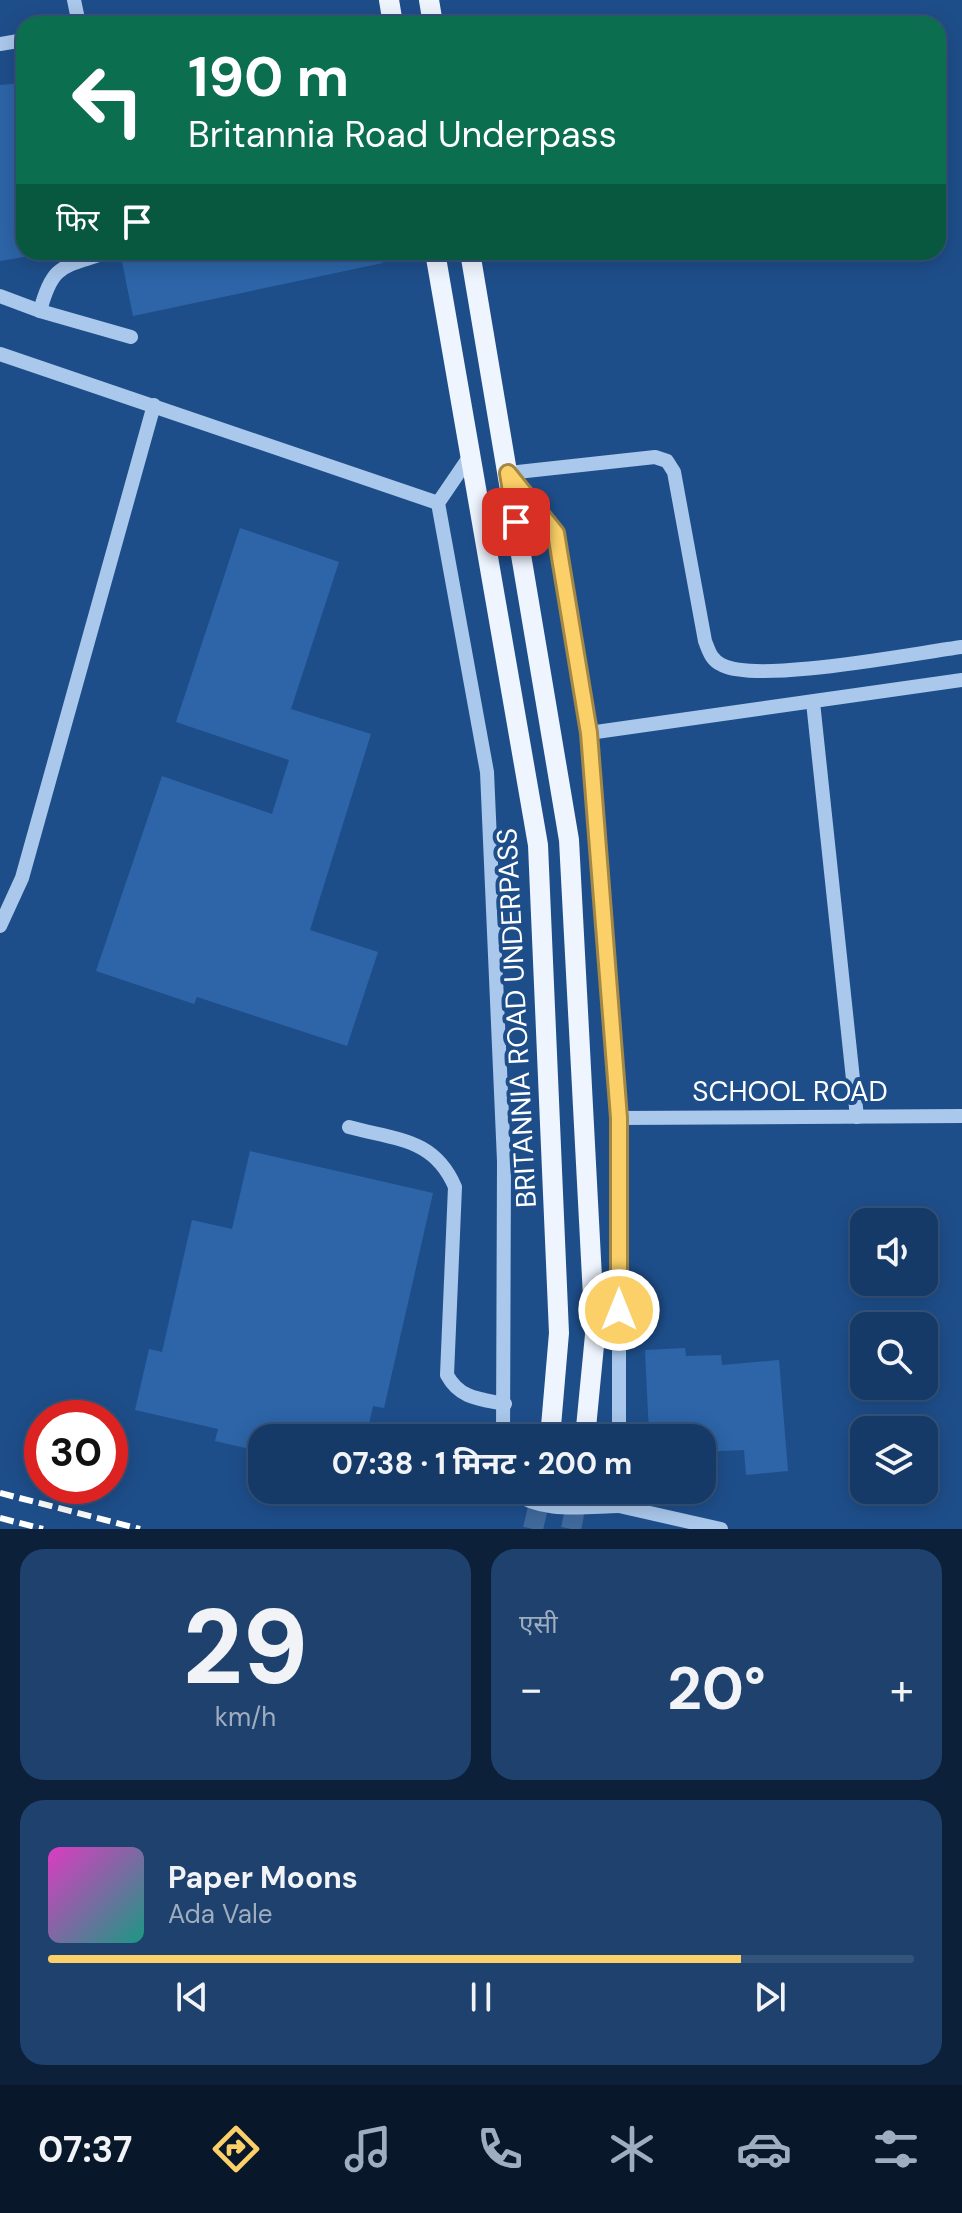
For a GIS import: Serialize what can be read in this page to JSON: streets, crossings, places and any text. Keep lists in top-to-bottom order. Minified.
{"streets":{"main road":["BRITANNIA ROAD UNDERPASS"],"street":["SCHOOL ROAD"]},"page":{"turn":["190 m","Britannia Road Underpass"],"then":"फिर","limit":"30","trip":"07:38 · 1 मिनट · 200 m","tile":[["29","km/h"],"एसी"],"heat":["−","20°","+"],"song":["Paper Moons","Ada Vale"],"tabs":"07:37"}}
